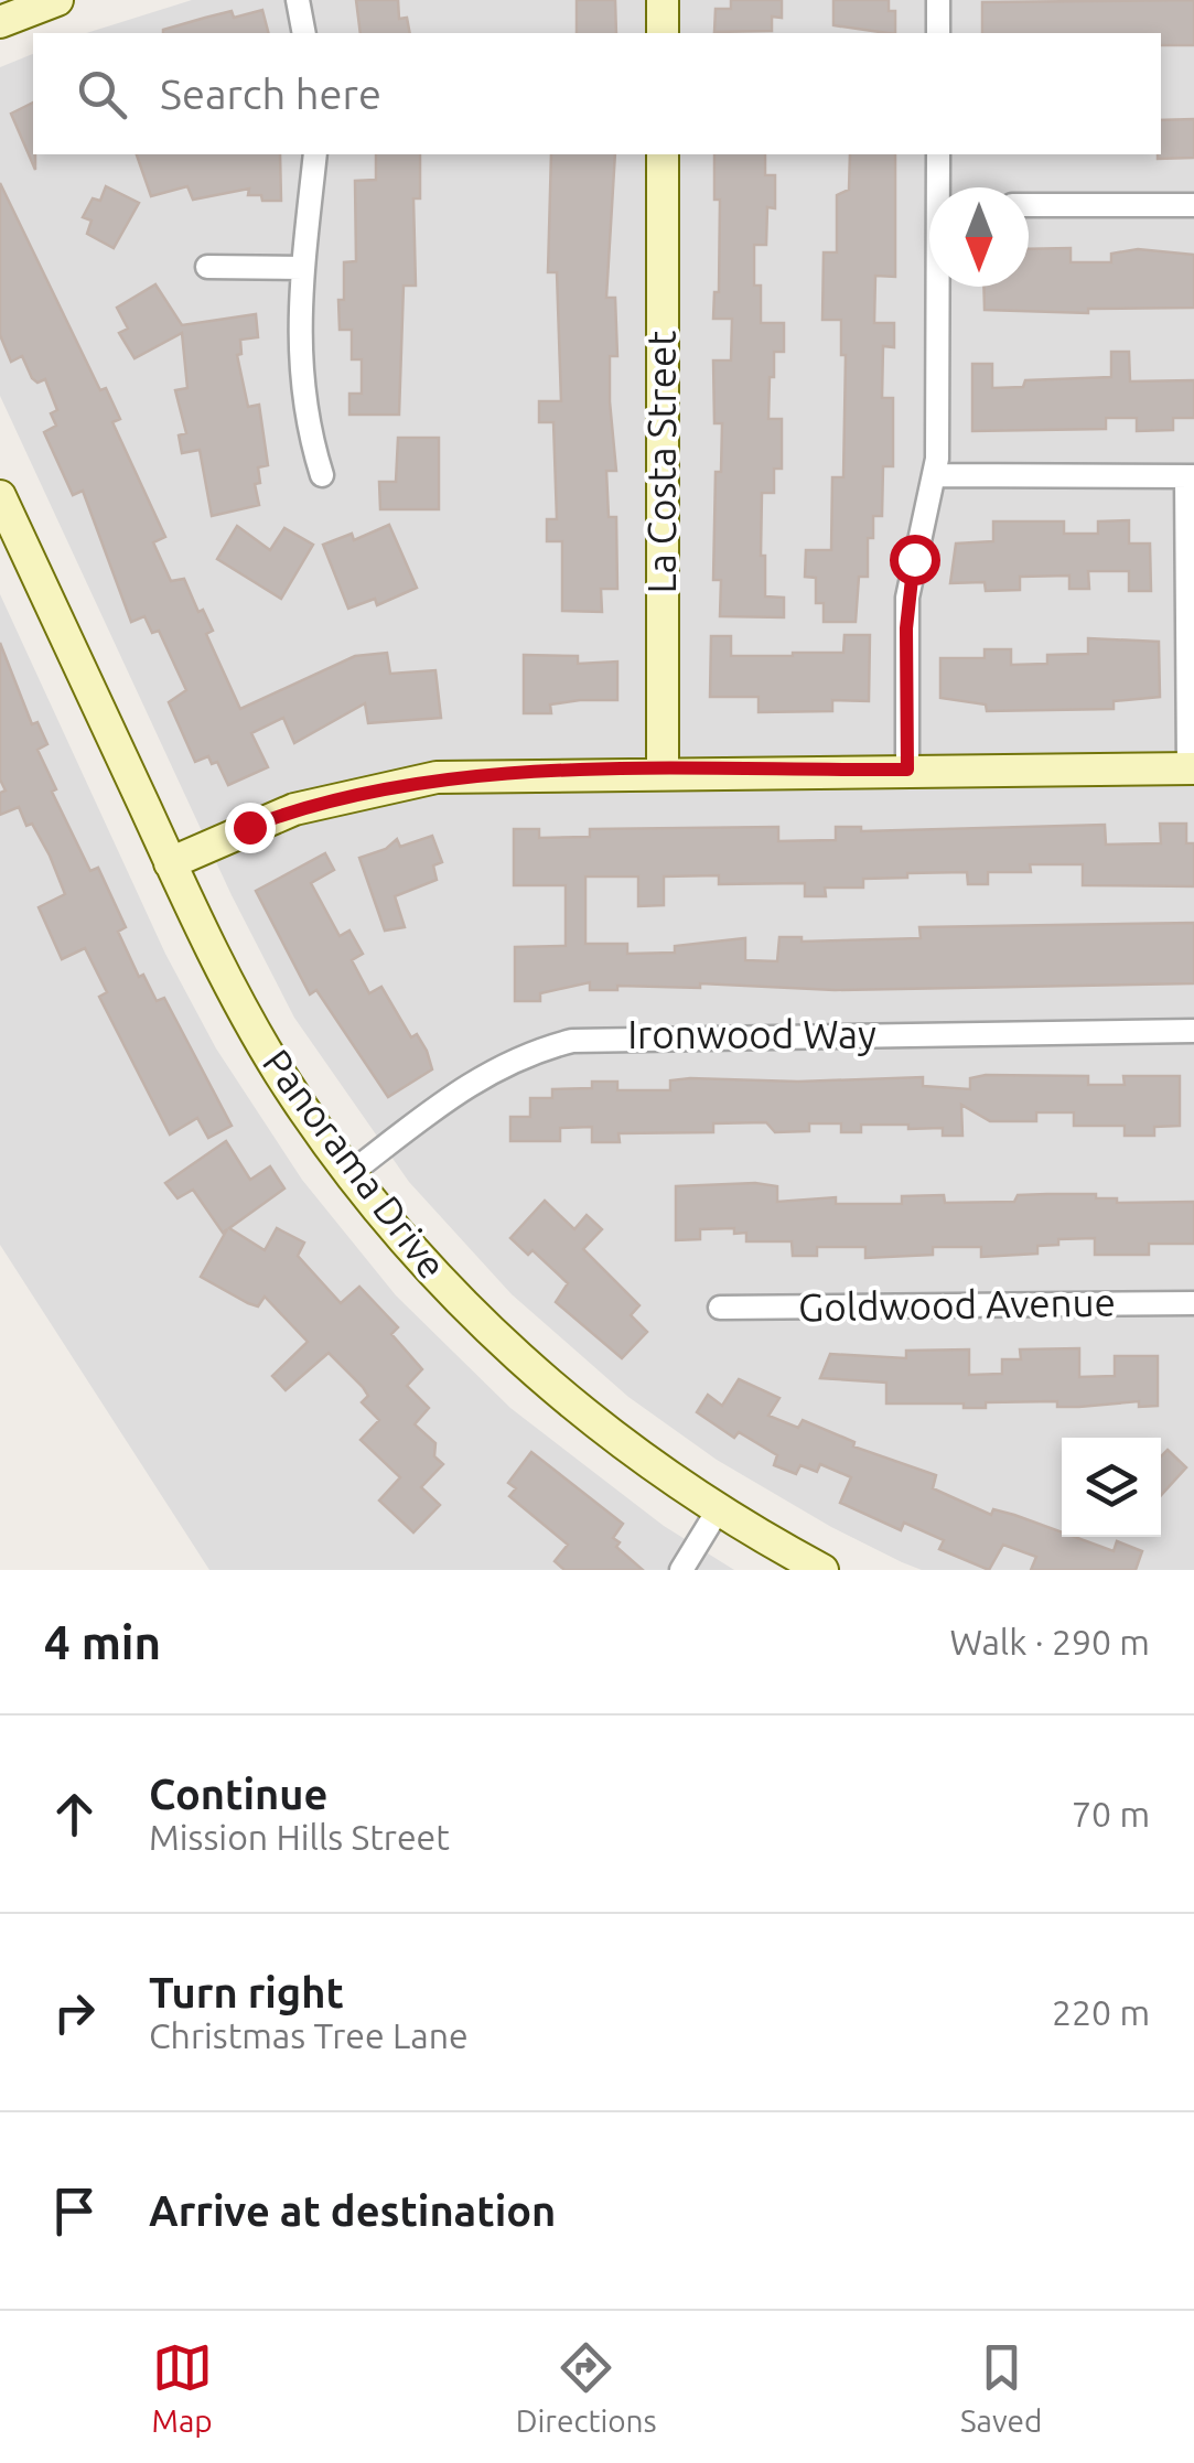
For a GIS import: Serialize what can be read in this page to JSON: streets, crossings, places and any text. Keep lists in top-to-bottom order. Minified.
{"streets":{"street":["La Costa Street","Ironwood Way","Panorama Drive","Goldwood Avenue"]},"crossings":[["Ironwood Way","Panorama Drive"]],"north":"bottom","page":{"search":"Search here","heading":["4 min","Walk · 290 m"],"list":[["Continue","Mission Hills Street","70 m"],["Turn right","Christmas Tree Lane","220 m"],"Arrive at destination"],"nav":["Map","Directions","Saved"]}}
